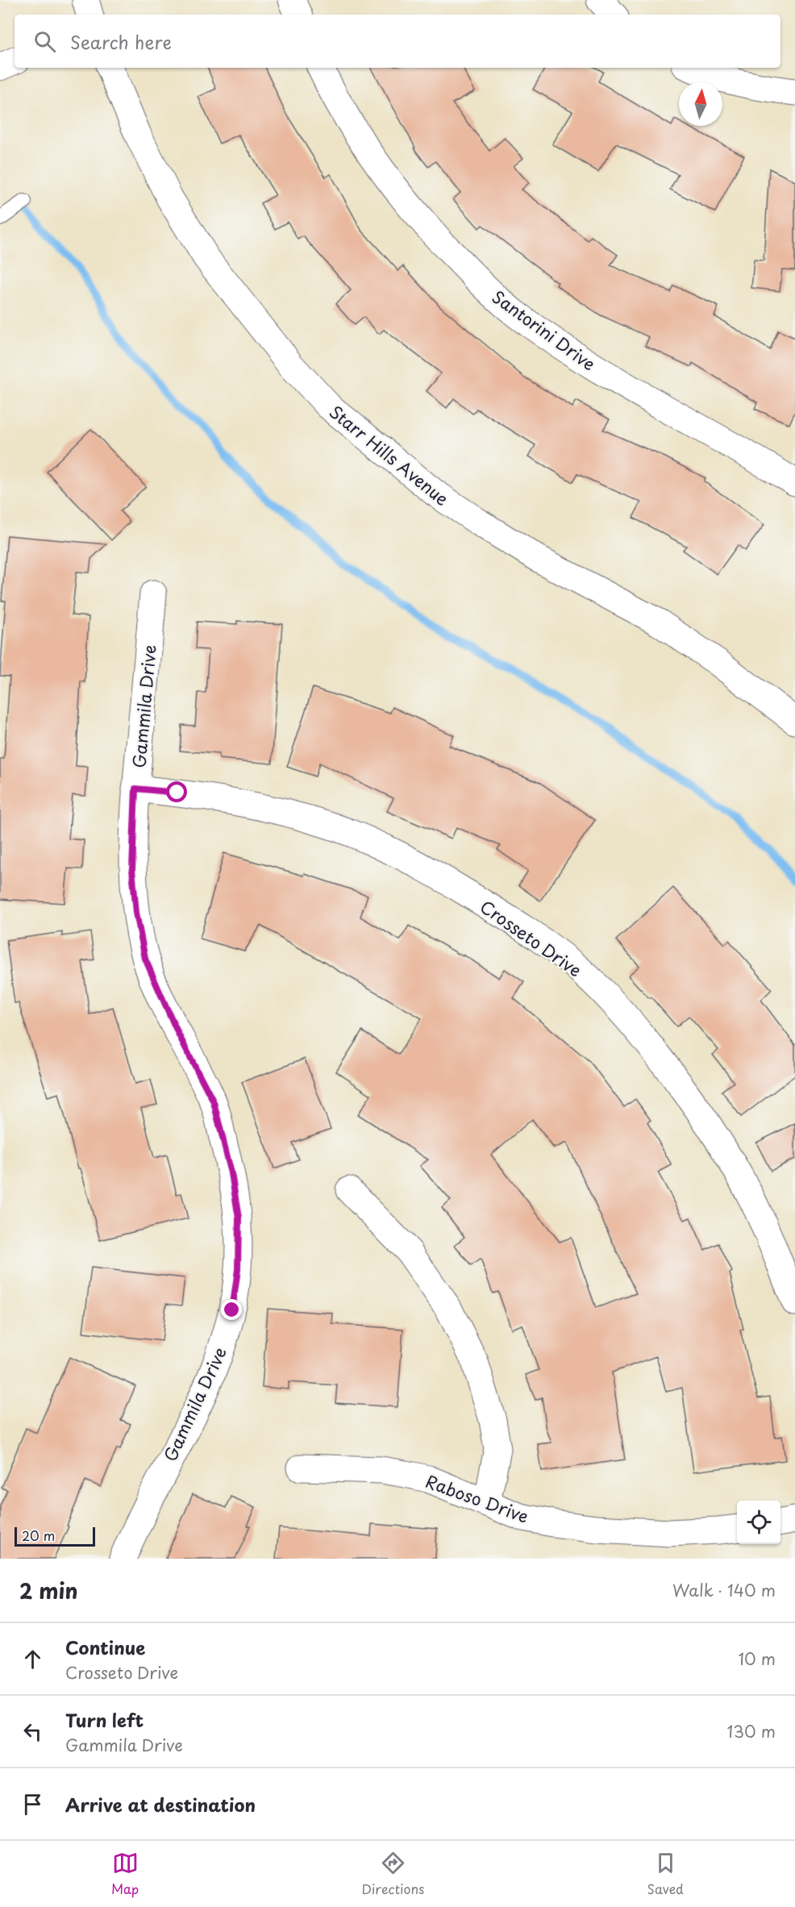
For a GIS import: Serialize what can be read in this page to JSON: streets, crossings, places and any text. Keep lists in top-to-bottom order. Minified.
{"streets":{"street":["Santorini Drive","Starr Hills Avenue","Gammila Drive","Crosseto Drive","Raboso Drive"]},"crossings":[["Gammila Drive","Crosseto Drive"]],"scale_bar":"20 m","north":"top","page":{"search":"Search here","scale":"20 m","heading":["2 min","Walk · 140 m"],"list":[["Continue","Crosseto Drive","10 m"],["Turn left","Gammila Drive","130 m"],"Arrive at destination"],"nav":["Map","Directions","Saved"]}}
